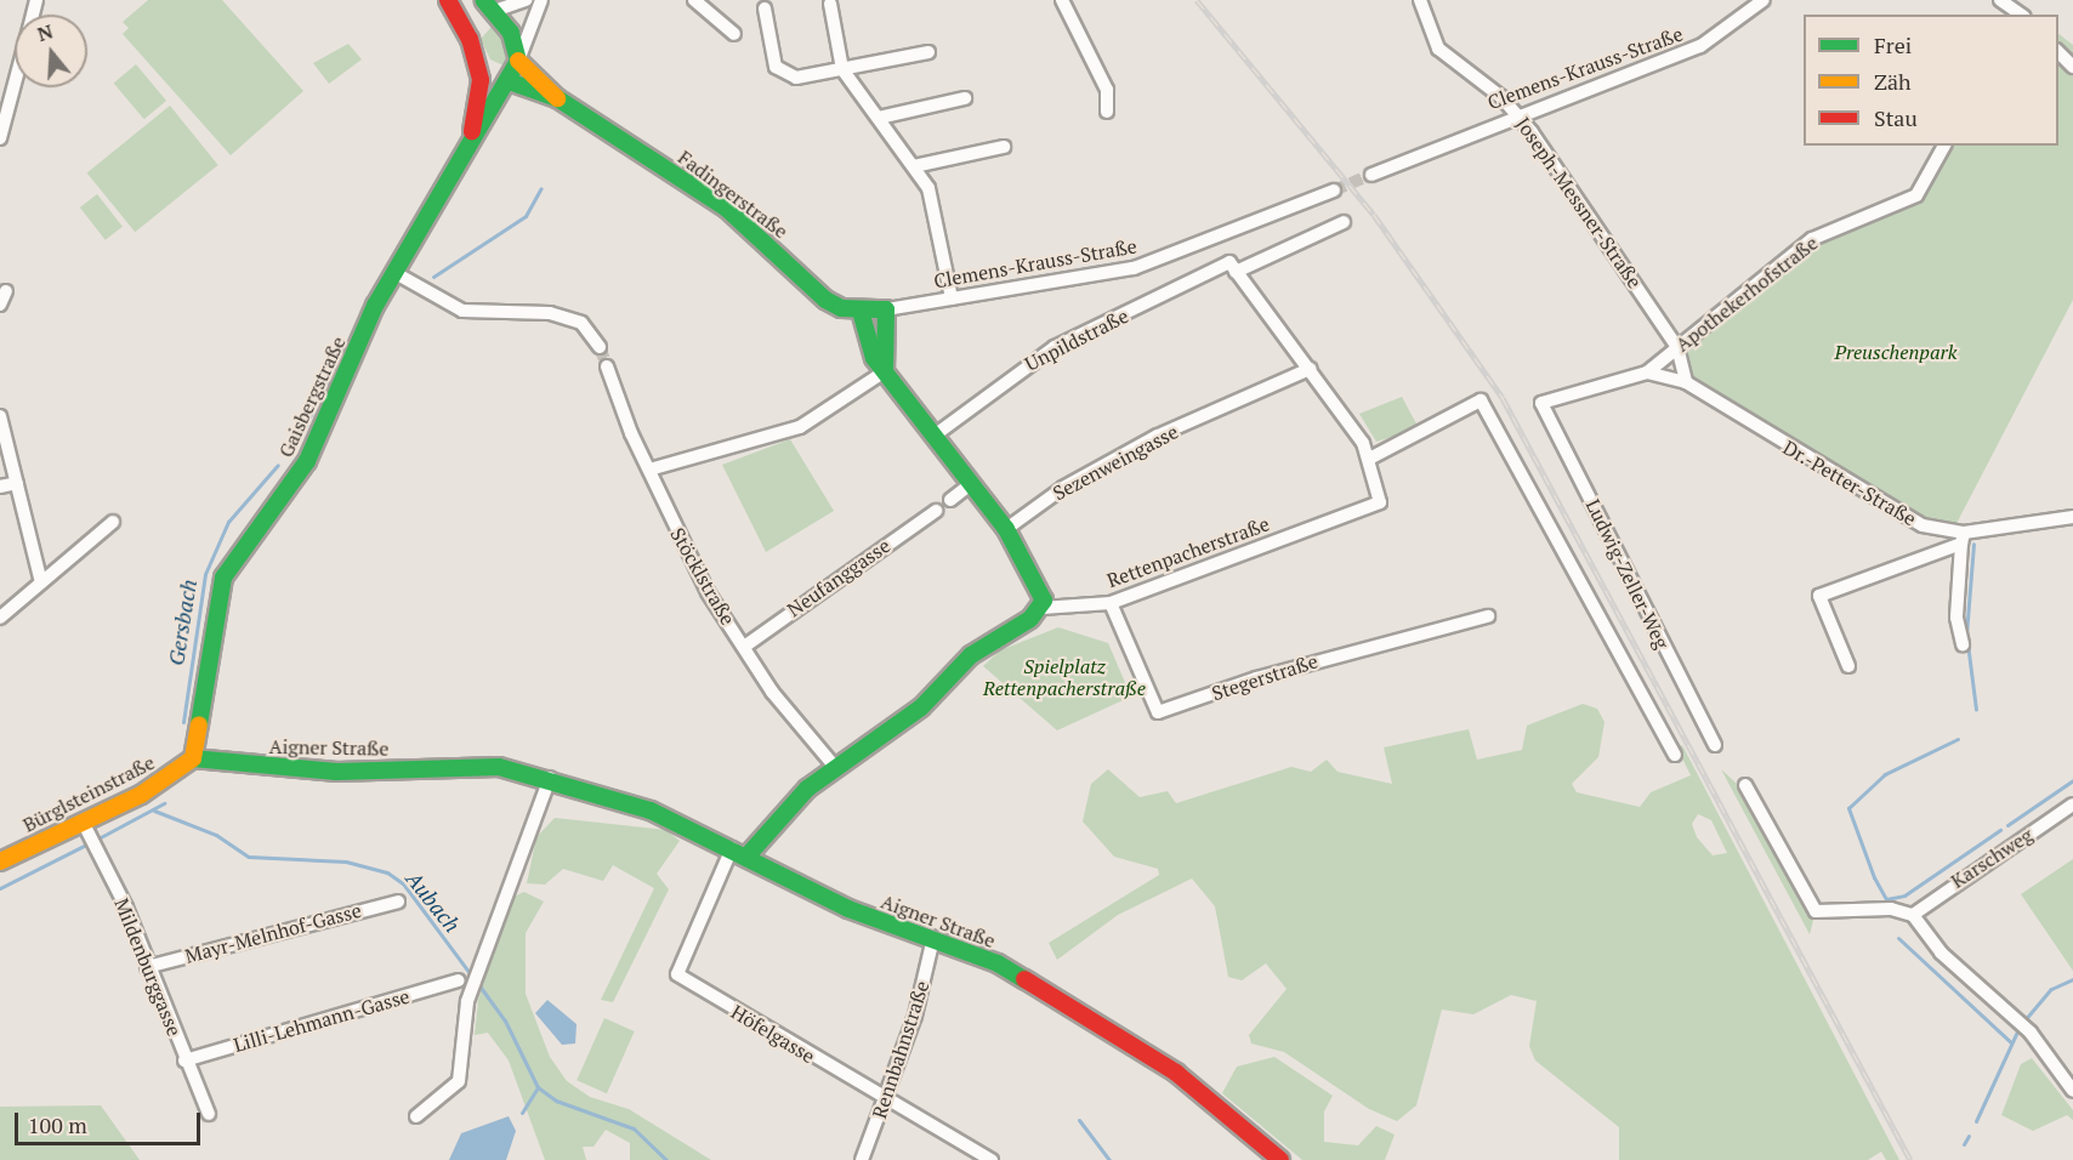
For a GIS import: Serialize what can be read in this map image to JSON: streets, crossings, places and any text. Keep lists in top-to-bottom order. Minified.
{"streets":{"main road":["Clemens-Krauss-Straße","Fadingerstraße","Gaisbergstraße","Rettenpacherstraße","Aigner Straße","Bürglsteinstraße"],"street":["Joseph-Messner-Straße","Apothekerhofstraße","Unpildstraße","Sezenweingasse","Dr.-Petter-Straße","Ludwig-Zeller-Weg","Stöcklstraße","Neufanggasse","Stegerstraße","Karschweg","Mayr-Melnhof-Gasse","Mildenburggasse","Lilli-Lehmann-Gasse","Höfelgasse","Rennbahnstraße"]},"crossings":[["Clemens-Krauss-Straße","Fadingerstraße"],["Clemens-Krauss-Straße","Joseph-Messner-Straße"],["Fadingerstraße","Gaisbergstraße"],["Joseph-Messner-Straße","Apothekerhofstraße"],["Apothekerhofstraße","Dr.-Petter-Straße"],["Apothekerhofstraße","Ludwig-Zeller-Weg"],["Unpildstraße","Rettenpacherstraße"],["Gaisbergstraße","Aigner Straße"],["Gaisbergstraße","Bürglsteinstraße"],["Sezenweingasse","Rettenpacherstraße"],["Dr.-Petter-Straße","Ludwig-Zeller-Weg"],["Rettenpacherstraße","Stöcklstraße"],["Rettenpacherstraße","Stegerstraße"],["Rettenpacherstraße","Aigner Straße"],["Rettenpacherstraße","Höfelgasse"],["Stöcklstraße","Neufanggasse"],["Aigner Straße","Bürglsteinstraße"],["Aigner Straße","Höfelgasse"],["Aigner Straße","Rennbahnstraße"],["Bürglsteinstraße","Mildenburggasse"],["Mayr-Melnhof-Gasse","Mildenburggasse"],["Mildenburggasse","Lilli-Lehmann-Gasse"],["Höfelgasse","Rennbahnstraße"]],"water":["Gersbach","Aubach"],"parks":["Preuschenpark","Spielplatz Rettenpacherstraße"],"legend":["Frei","Zäh","Stau"],"scale_bar":"100 m","north":"top"}
